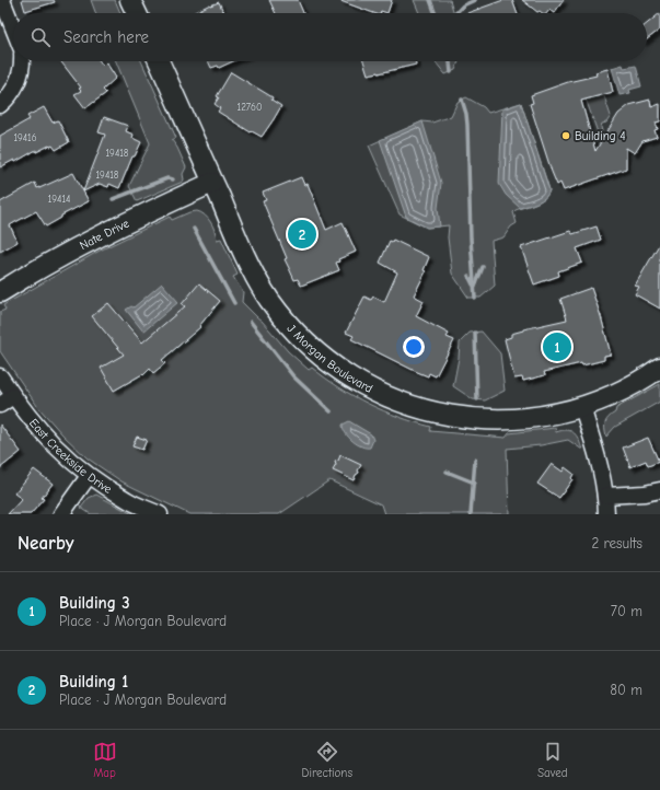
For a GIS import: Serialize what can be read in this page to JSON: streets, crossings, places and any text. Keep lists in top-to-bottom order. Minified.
{"streets":{"street":["Nate Drive","J Morgan Boulevard","East Creekside Drive"]},"crossings":[["Nate Drive","J Morgan Boulevard"]],"places":["Building 4"],"house_numbers":["12760","19416","19418","19418","19414"],"page":{"search":"Search here","pins":["2","1"],"heading":["Nearby","2 results"],"list":[{"mark":"1","name":"Building 3","note":"Place · J Morgan Boulevard","value":"70 m"},{"mark":"2","name":"Building 1","note":"Place · J Morgan Boulevard","value":"80 m"}],"nav":["Map","Directions","Saved"]}}
